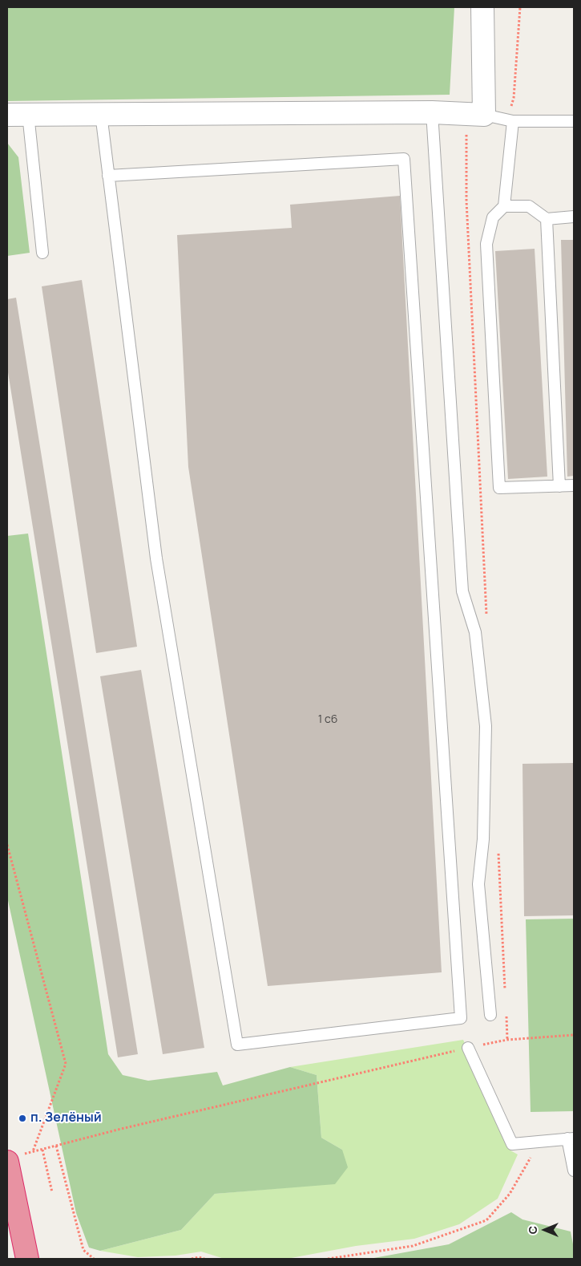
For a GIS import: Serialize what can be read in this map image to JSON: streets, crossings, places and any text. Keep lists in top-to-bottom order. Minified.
{"places":["п. Зелёный"],"house_numbers":["1 с6"],"north":"left"}
